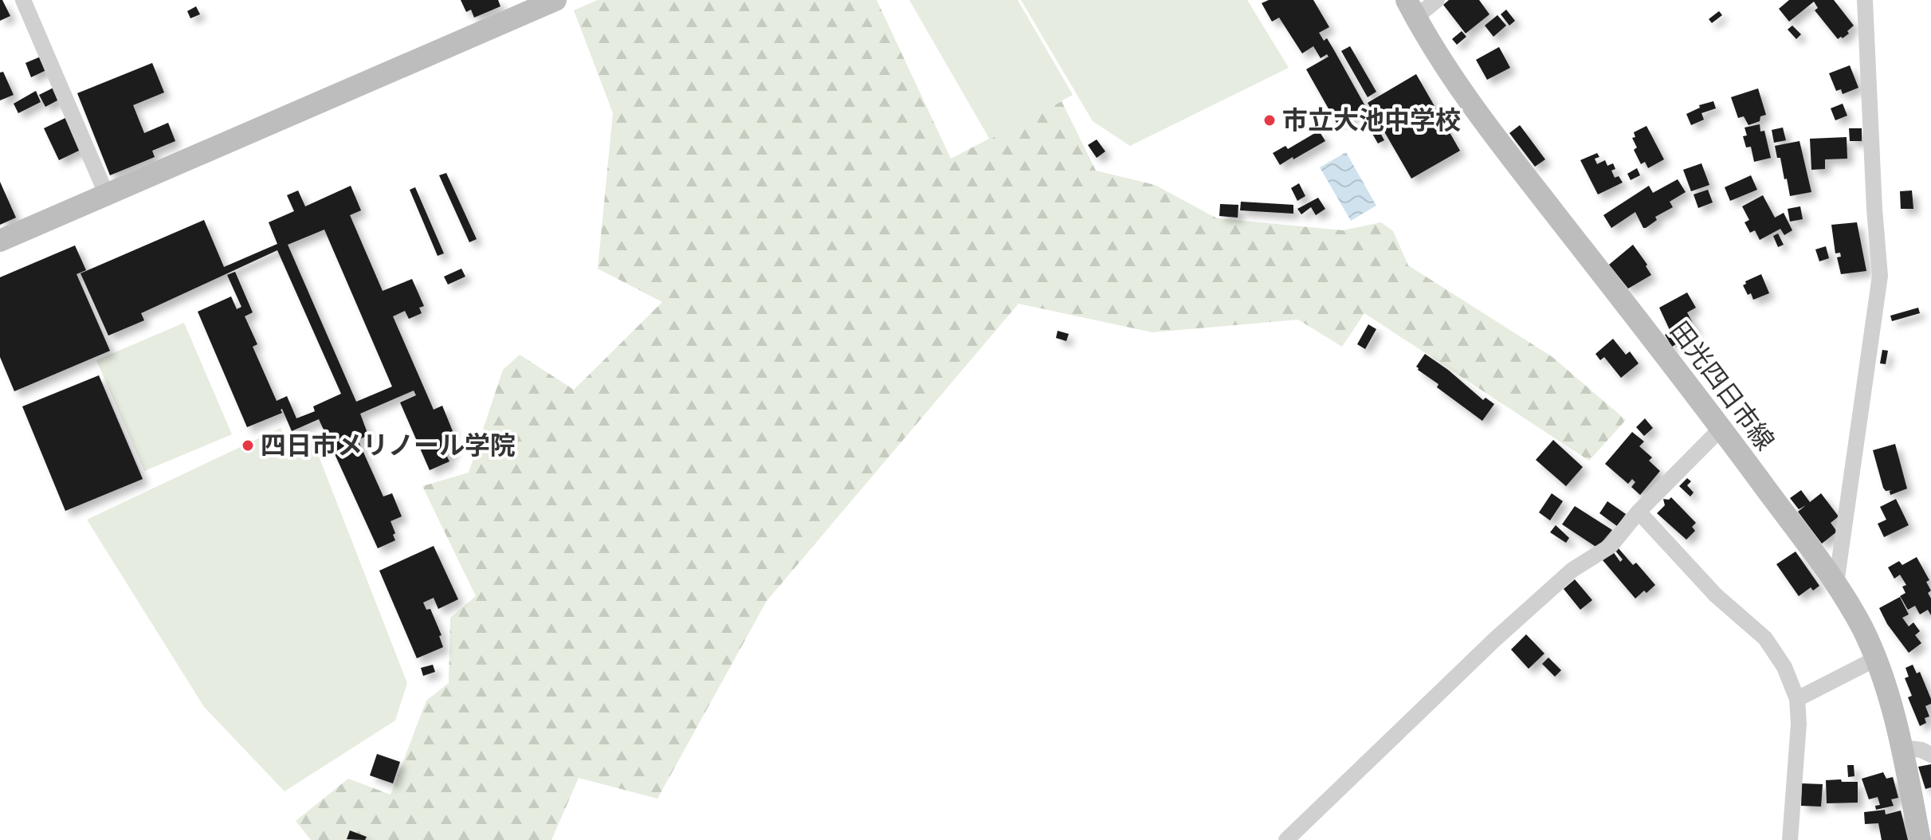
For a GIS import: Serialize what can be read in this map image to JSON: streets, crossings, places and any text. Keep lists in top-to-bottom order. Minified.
{"streets":{"main road":["田光四日市線"]},"places":["市立大池中学校","四日市メリノール学院"]}
